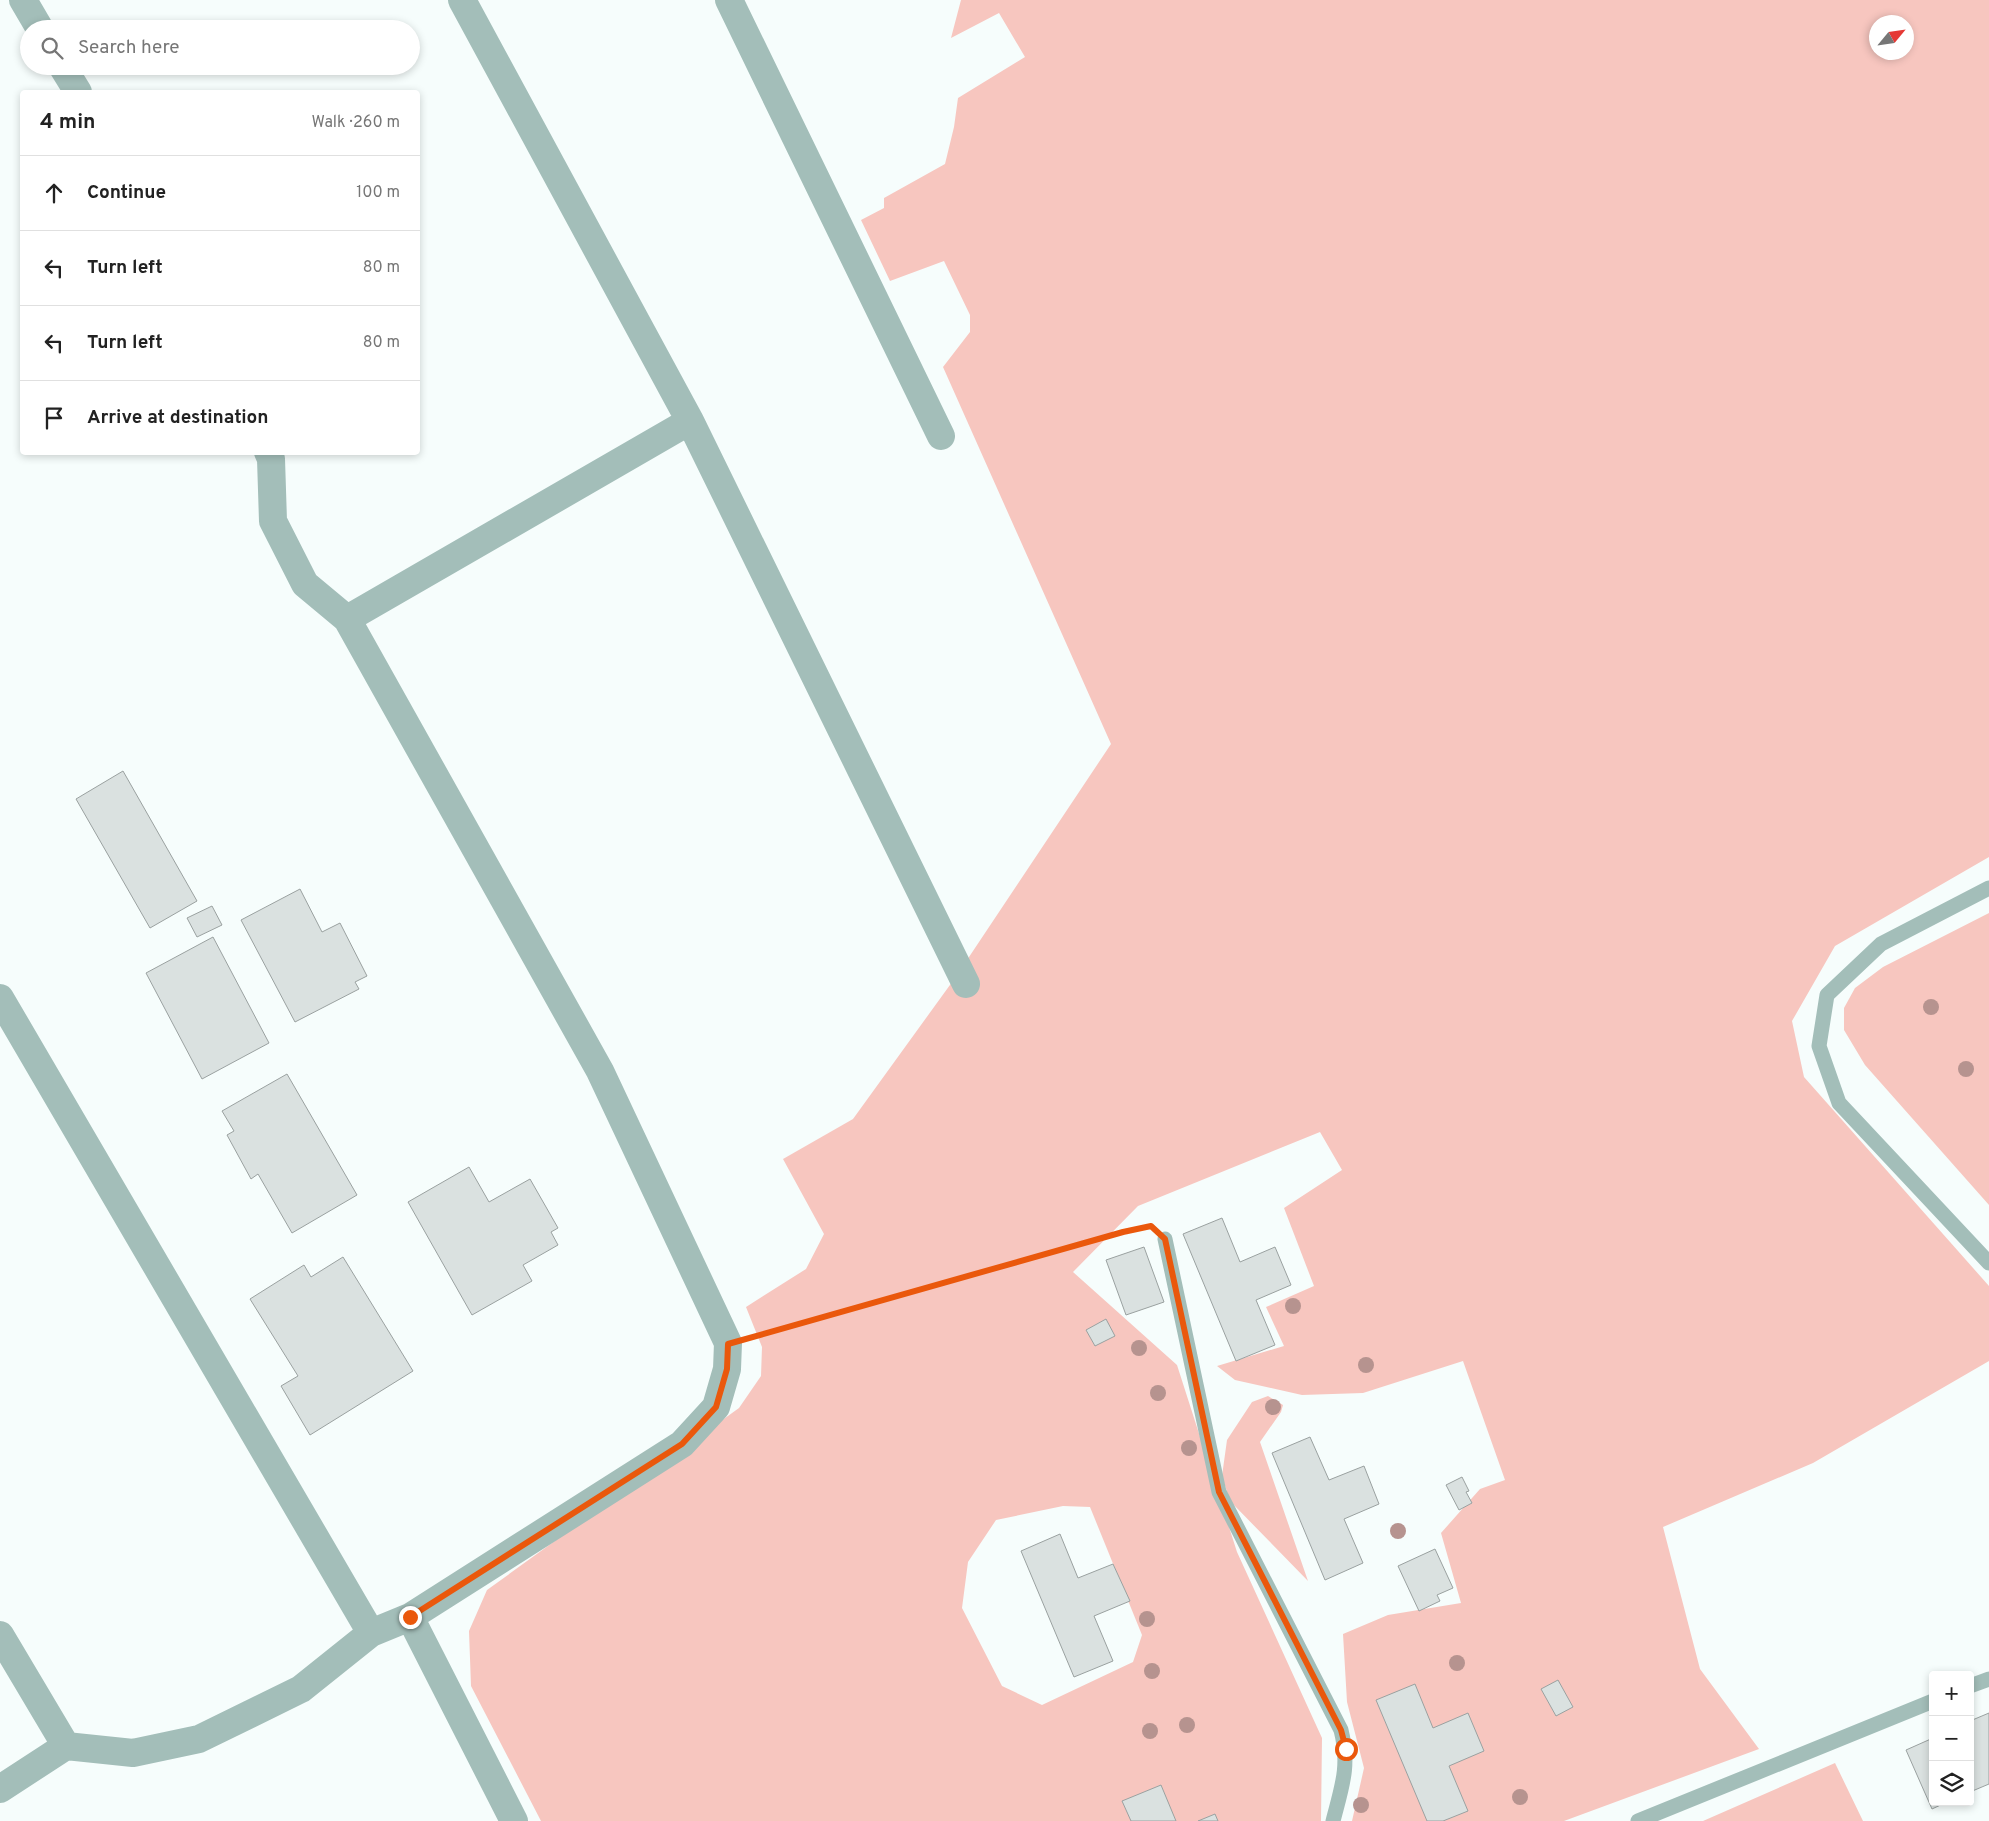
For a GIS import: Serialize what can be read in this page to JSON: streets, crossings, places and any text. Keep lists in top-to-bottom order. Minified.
{"north":"top right","page":{"search":"Search here","heading":["4 min","Walk · 260 m"],"list":[["Continue","100 m"],["Turn left","80 m"],["Turn left","80 m"],"Arrive at destination"],"map_buttons":["+","−"]}}
